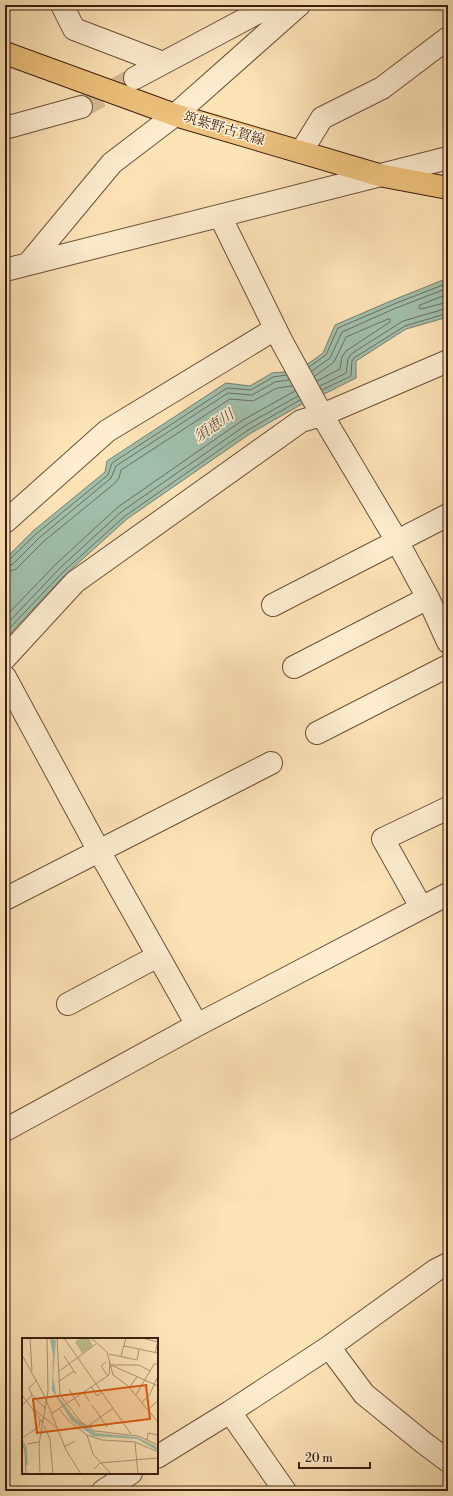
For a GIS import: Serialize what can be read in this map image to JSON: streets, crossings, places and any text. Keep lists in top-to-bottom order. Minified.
{"streets":{"main road":["筑紫野古賀線"]},"water":["須恵川"],"scale_bar":"20 m"}
